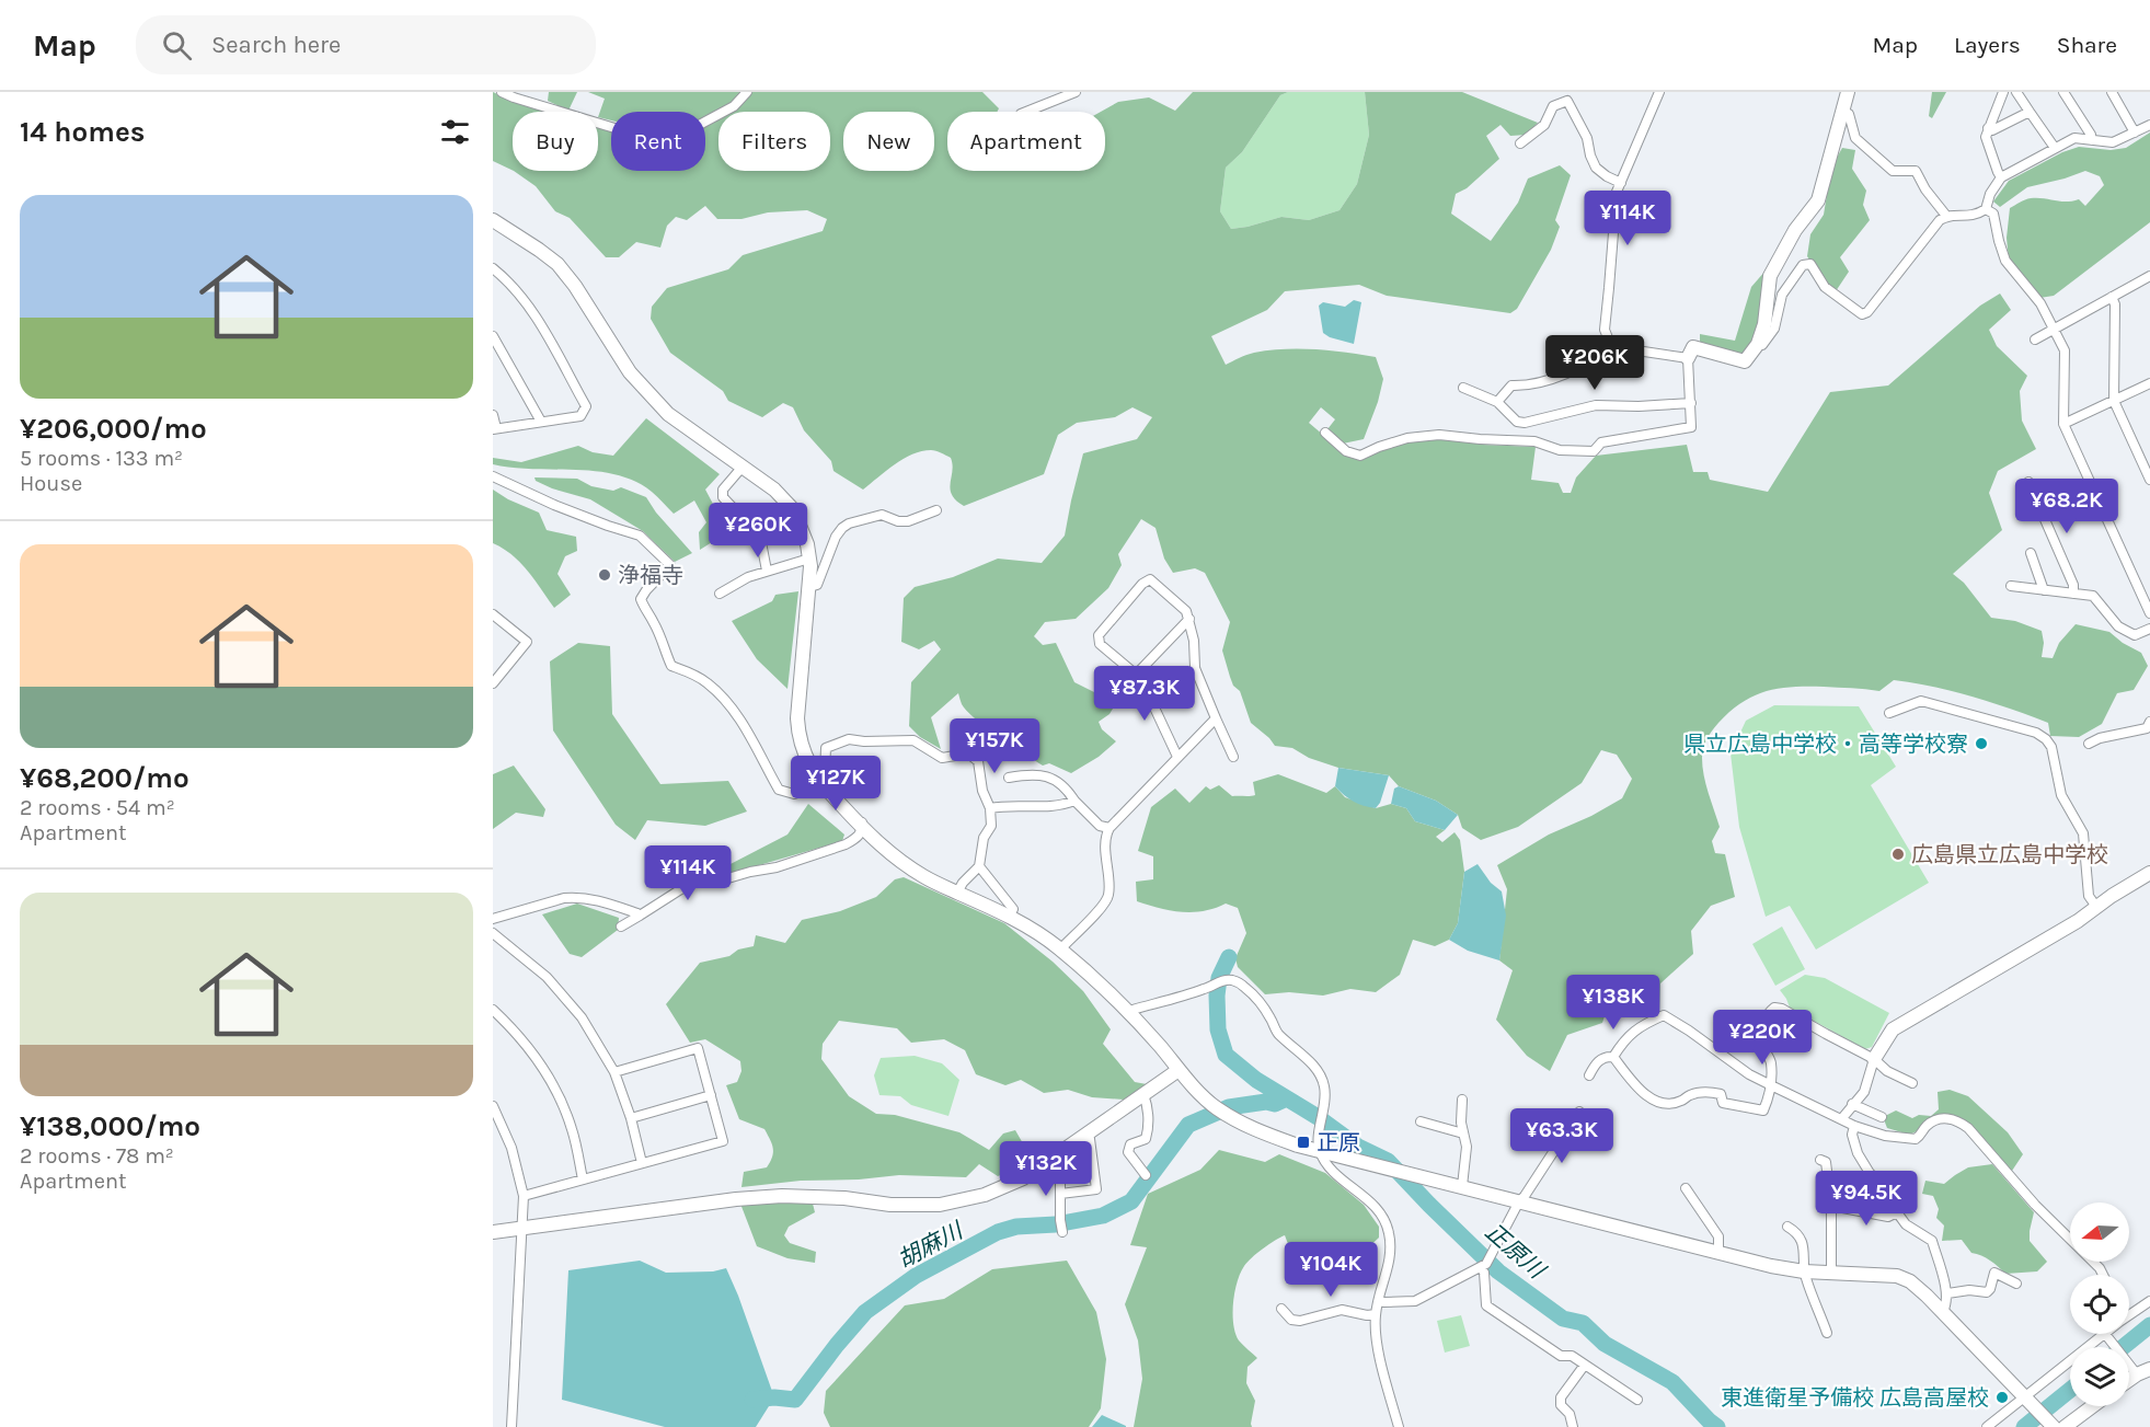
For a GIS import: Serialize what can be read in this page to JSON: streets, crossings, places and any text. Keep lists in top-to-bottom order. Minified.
{"water":["胡麻川","正原川"],"places":{"other":["浄福寺","県立広島中学校・高等学校寮","広島県立広島中学校","東進衛星予備校 広島高屋校"],"transit":["正原"]},"north":"left","page":{"header":"Map","search":"Search here","nav":["Map","Layers","Share"],"heading":"14 homes","chip":["Buy","Rent","Filters","New","Apartment"],"list":[{"name":"¥206,000/mo","note":"5 rooms · 133 m² · House"},{"name":"¥68,200/mo","note":"2 rooms · 54 m² · Apartment"},{"name":"¥138,000/mo","note":"2 rooms · 78 m² · Apartment"}],"price":["¥114K","¥206K","¥68.2K","¥260K","¥87.3K","¥157K","¥127K","¥114K","¥138K","¥220K","¥63.3K","¥132K","¥94.5K","¥104K"]}}
